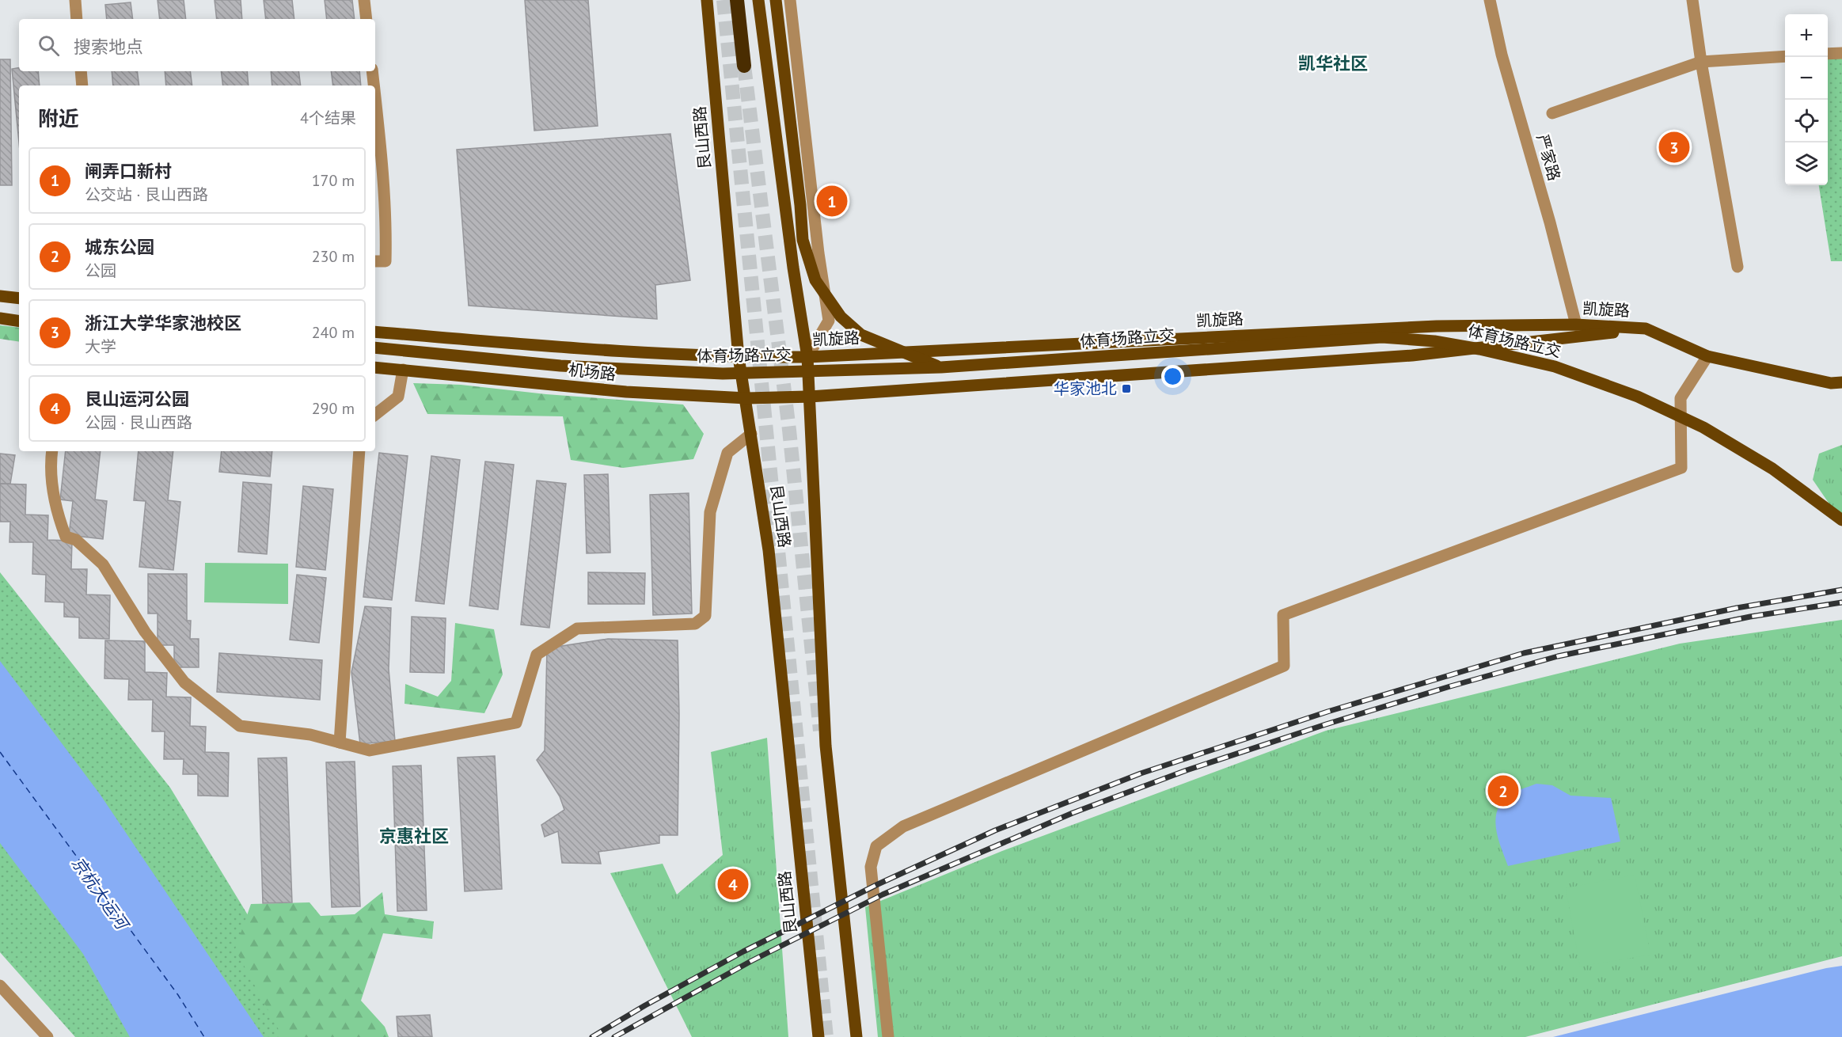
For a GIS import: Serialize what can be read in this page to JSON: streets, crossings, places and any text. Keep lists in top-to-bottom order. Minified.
{"streets":{"main road":["艮山西路","凯旋路","体育场路立交","机场路"],"street":["严家路"]},"crossings":[["艮山西路","凯旋路"],["艮山西路","机场路"],["严家路","凯旋路"],["凯旋路","机场路"]],"districts":["凯华社区","京惠社区"],"water":["京杭大运河"],"places":{"transit":["华家池北"]},"page":{"map_buttons":["+","−"],"search":"搜索地点","heading":["附近","4个结果"],"pins":["3","1","2","4"],"list":[{"mark":"1","name":"闸弄口新村","note":"公交站 · 艮山西路","value":"170 m"},{"mark":"2","name":"城东公园","note":"公园","value":"230 m"},{"mark":"3","name":"浙江大学华家池校区","note":"大学","value":"240 m"},{"mark":"4","name":"艮山运河公园","note":"公园 · 艮山西路","value":"290 m"}]}}
